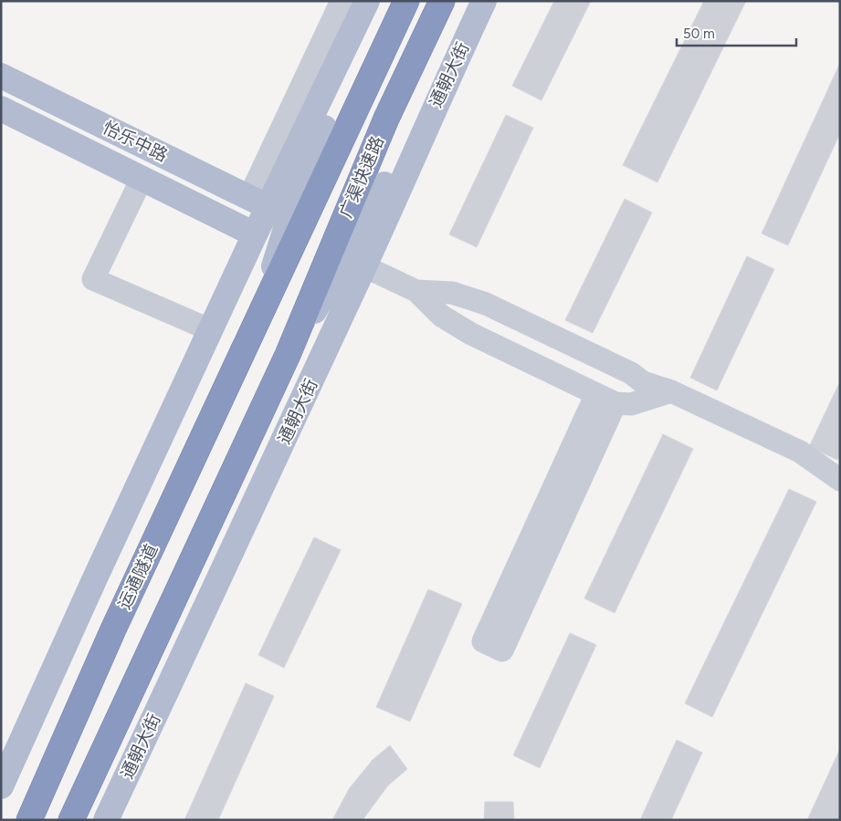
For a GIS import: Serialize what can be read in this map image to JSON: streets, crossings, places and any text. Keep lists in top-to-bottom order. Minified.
{"streets":{"highway":["广渠快速路","运通隧道"],"main road":["通朝大街","怡乐中路"]},"crossings":[["广渠快速路","运通隧道"]],"scale_bar":"50 m"}
